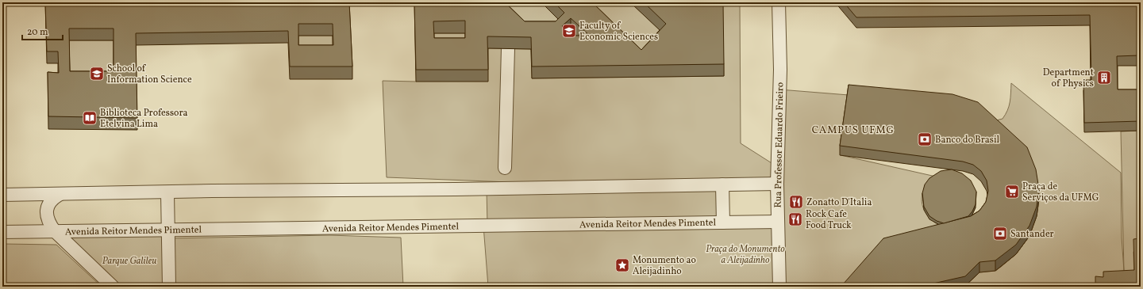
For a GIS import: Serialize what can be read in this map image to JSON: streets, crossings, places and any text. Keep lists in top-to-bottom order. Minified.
{"streets":{"street":["Rua Professor Eduardo Frieiro","Avenida Reitor Mendes Pimentel"]},"crossings":[["Rua Professor Eduardo Frieiro","Avenida Reitor Mendes Pimentel"]],"districts":["CAMPUS UFMG"],"parks":["Praça do Monumento a Aleijadinho","Parque Galileu"],"places":{"school or university":["Faculty of Economic Sciences","School of Information Science"],"building":["Department of Physics"],"library":["Biblioteca Professora Etelvina Lima"],"bank":["Banco do Brasil","Santander"],"supermarket":["Praça de Serviços da UFMG"],"restaurant":["Zonatto D'Italia","Rock Cafe Food Truck"],"place":["Monumento ao Aleijadinho"]},"scale_bar":"20 m"}
